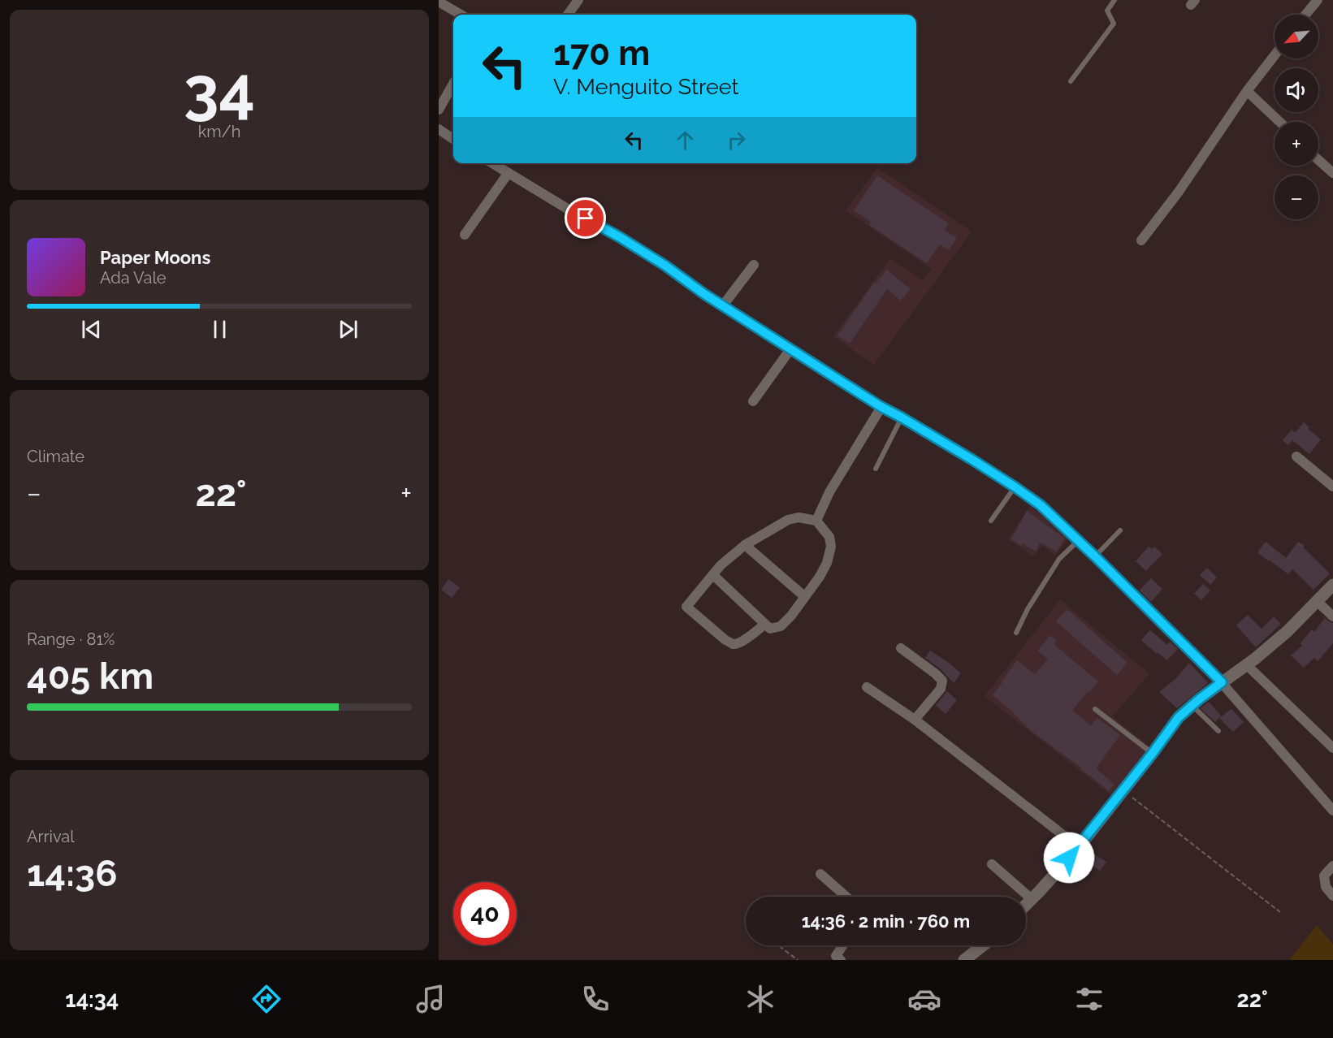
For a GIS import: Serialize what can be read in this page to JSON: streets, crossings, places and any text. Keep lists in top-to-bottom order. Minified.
{"north":"bottom left","page":{"tile":[["34","km/h"],"Climate",["Range · 81%","405 km"],["Arrival","14:36"]],"map_buttons":["+","−"],"turn":["170 m","V. Menguito Street"],"song":["Paper Moons","Ada Vale"],"heat":["−","22°","+"],"limit":"40","trip":"14:36 · 2 min · 760 m","tabs":["14:34","22°"]}}
